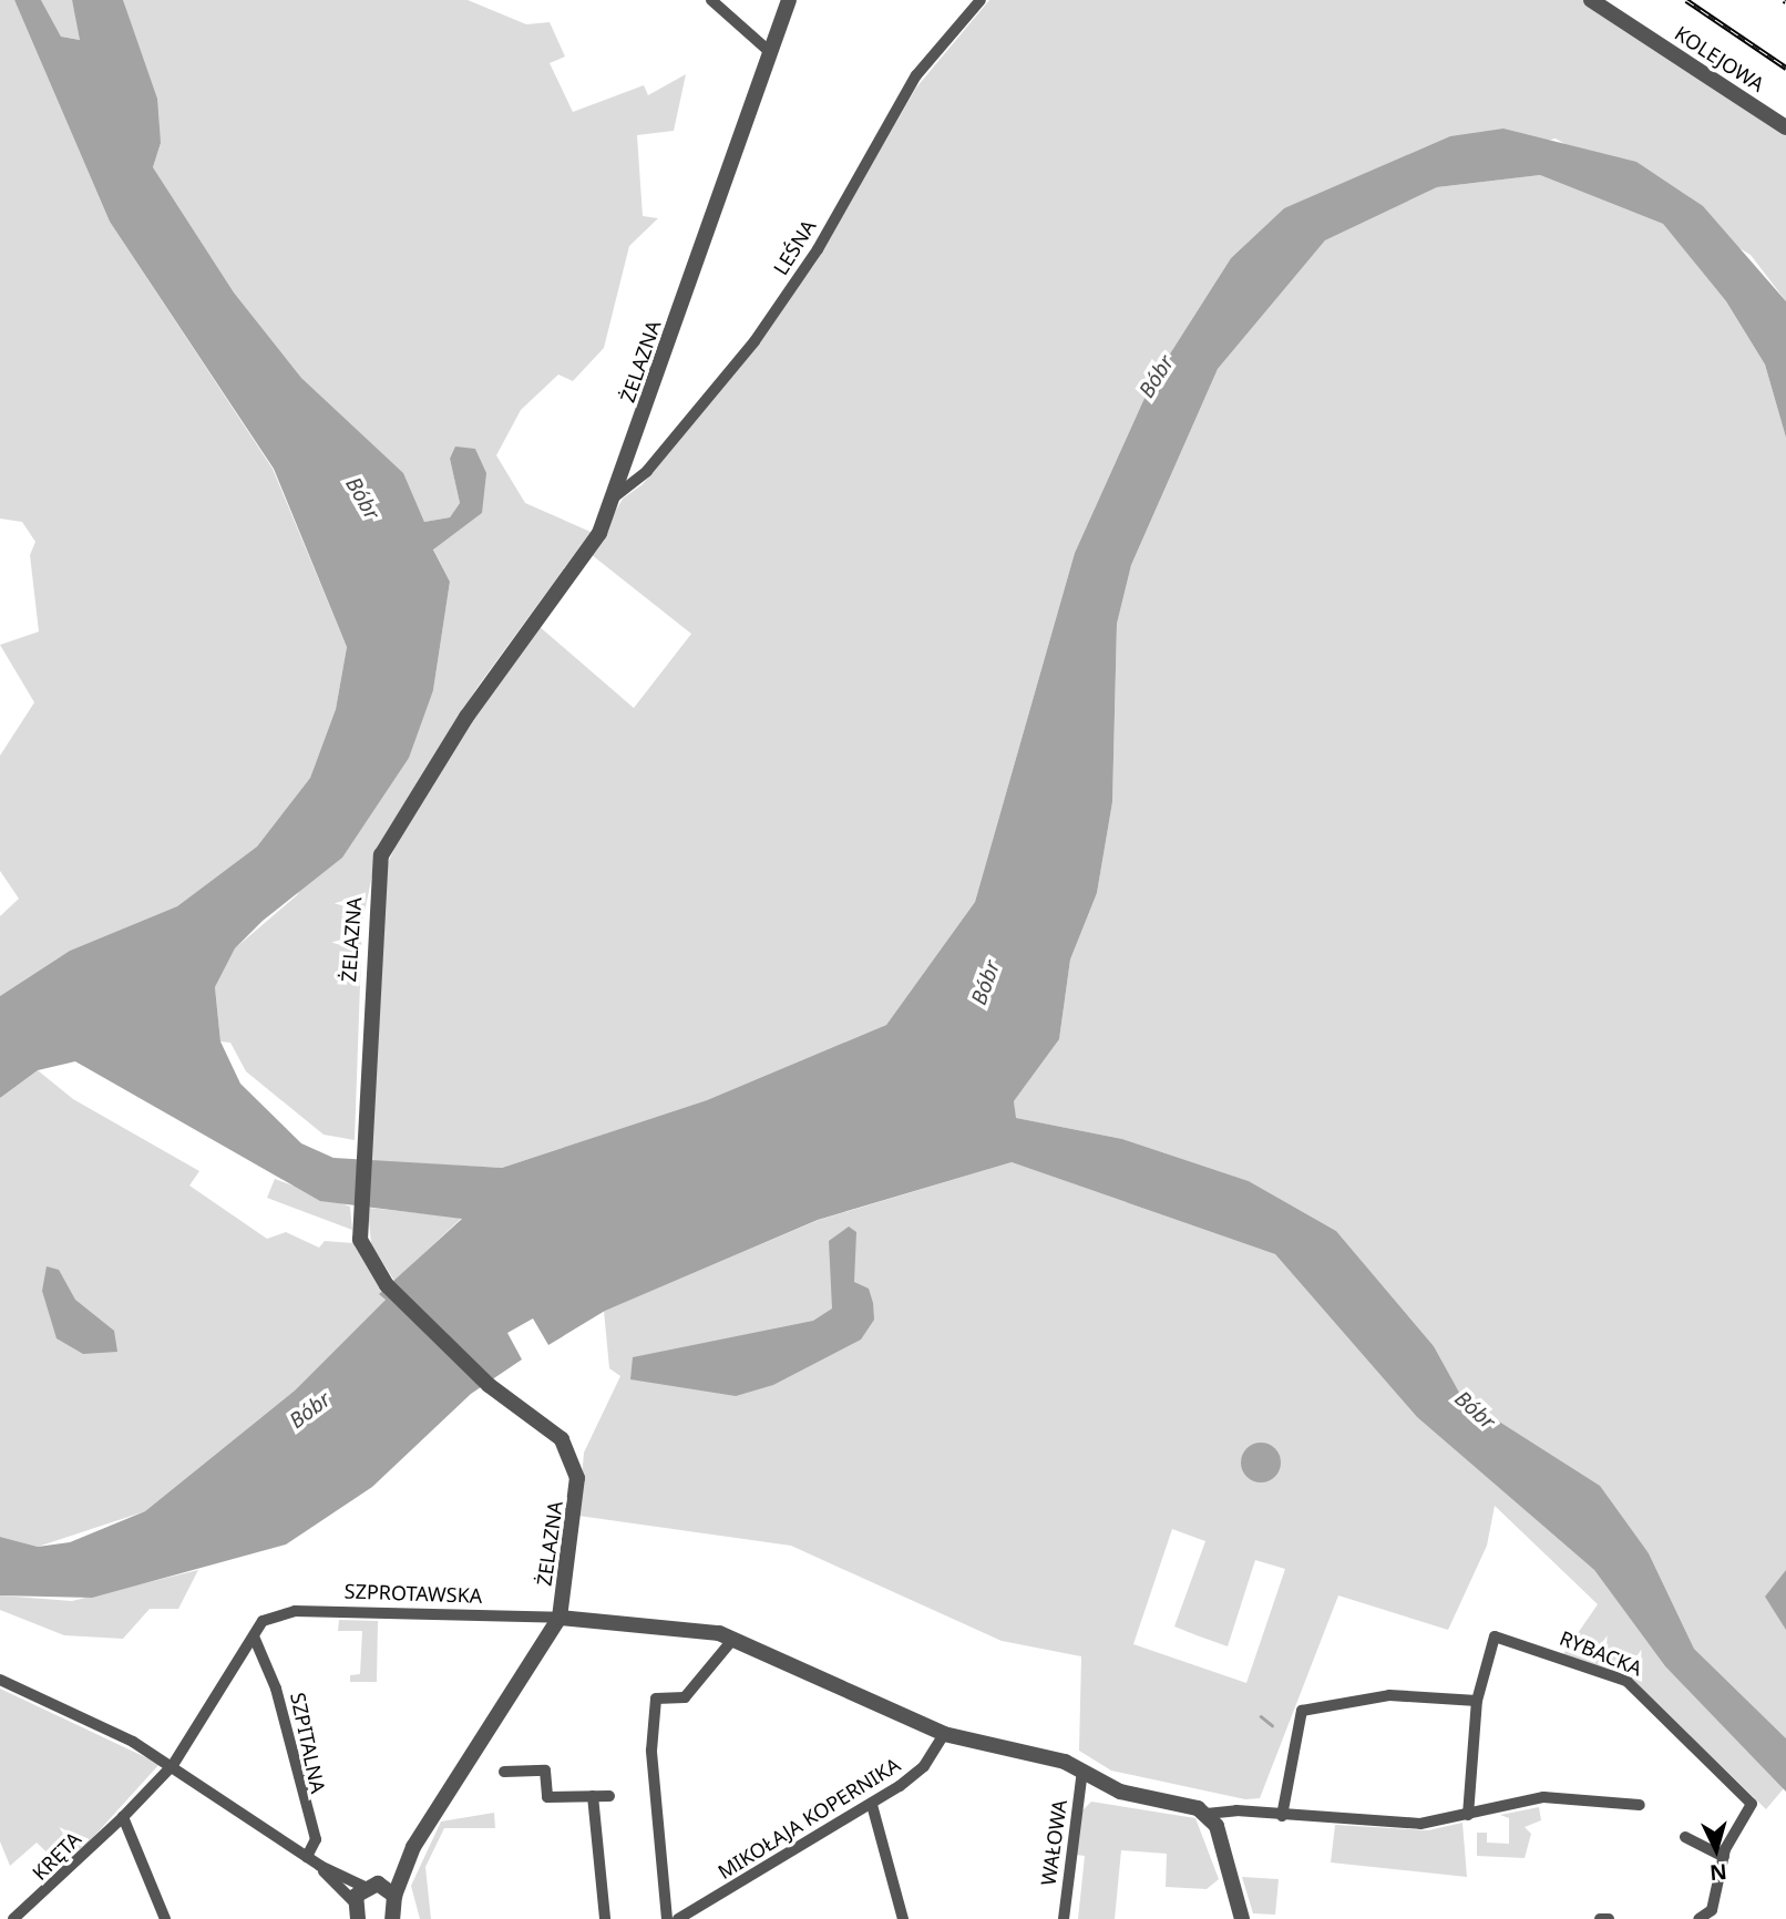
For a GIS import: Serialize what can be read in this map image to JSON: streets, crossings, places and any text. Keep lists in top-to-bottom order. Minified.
{"streets":{"street":["KOLEJOWA","LEŚNA","ŻELAZNA","SZPROTAWSKA","RYBACKA","SZPITALNA","MIKOŁAJA KOPERNIKA","WAŁOWA","KRĘTA"]},"crossings":[["LEŚNA","ŻELAZNA"],["ŻELAZNA","SZPROTAWSKA"],["SZPROTAWSKA","SZPITALNA"],["SZPROTAWSKA","MIKOŁAJA KOPERNIKA"],["SZPROTAWSKA","WAŁOWA"],["SZPROTAWSKA","KRĘTA"]],"water":["Bóbr"],"north":"bottom"}
